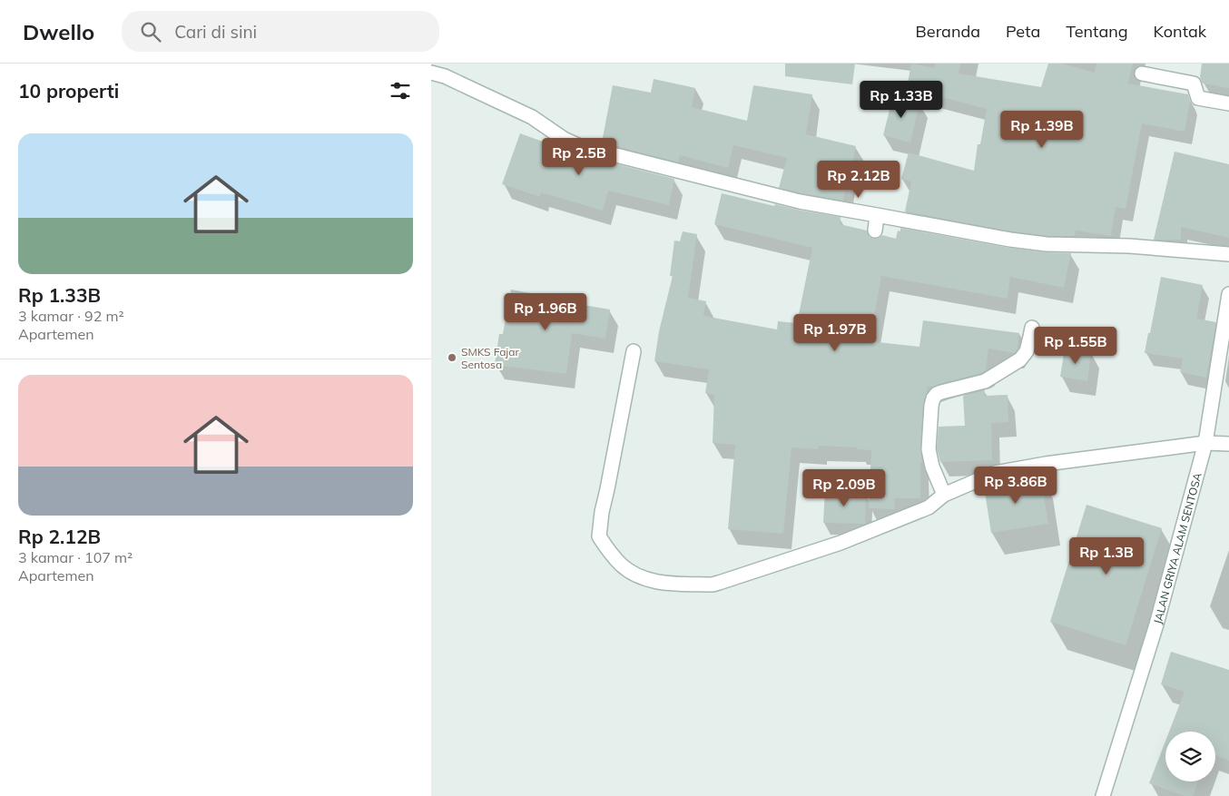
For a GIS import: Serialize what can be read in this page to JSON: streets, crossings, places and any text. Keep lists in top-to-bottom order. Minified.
{"streets":{"street":["JALAN GRIYA ALAM SENTOSA"]},"places":["SMKS Fajar Sentosa"],"page":{"header":"Dwello","search":"Cari di sini","nav":["Beranda","Peta","Tentang","Kontak"],"heading":"10 properti","price":["Rp 1.33B","Rp 1.39B","Rp 2.5B","Rp 2.12B","Rp 1.96B","Rp 1.97B","Rp 1.55B","Rp 3.86B","Rp 2.09B","Rp 1.3B"],"list":[{"name":"Rp 1.33B","note":"3 kamar · 92 m² · Apartemen"},{"name":"Rp 2.12B","note":"3 kamar · 107 m² · Apartemen"}]}}
